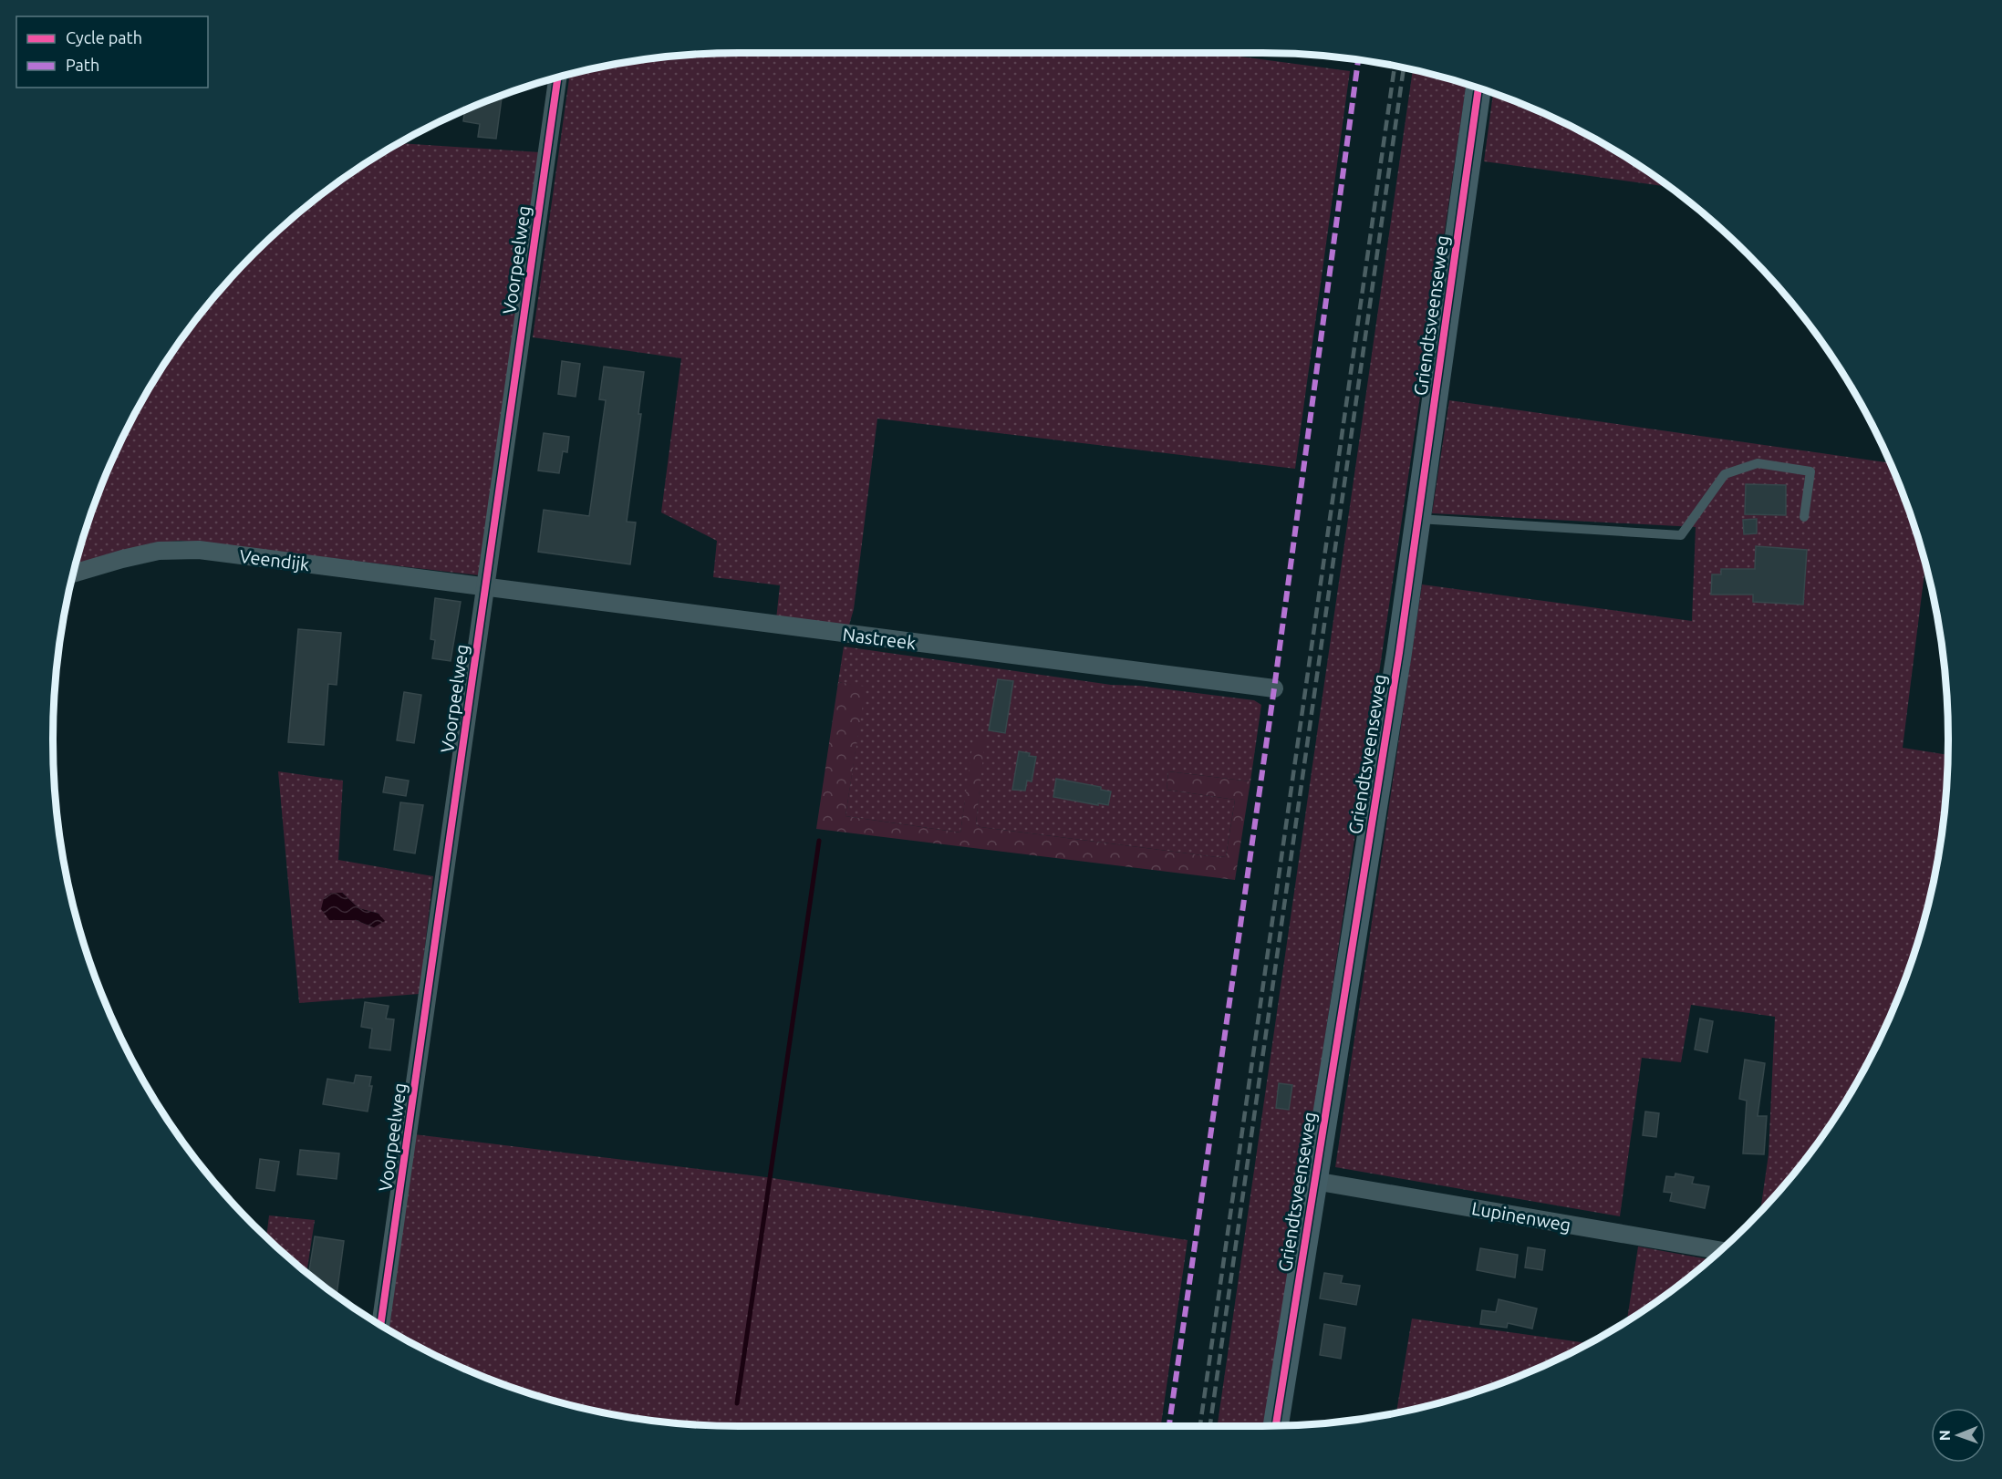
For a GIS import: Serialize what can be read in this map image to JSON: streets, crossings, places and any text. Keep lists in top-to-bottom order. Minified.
{"streets":{"street":["Voorpeelweg","Griendtsveenseweg","Veendijk","Nastreek","Lupinenweg"]},"crossings":[["Voorpeelweg","Veendijk"],["Voorpeelweg","Nastreek"],["Griendtsveenseweg","Lupinenweg"],["Veendijk","Nastreek"]],"legend":["Cycle path","Path"],"north":"left"}
